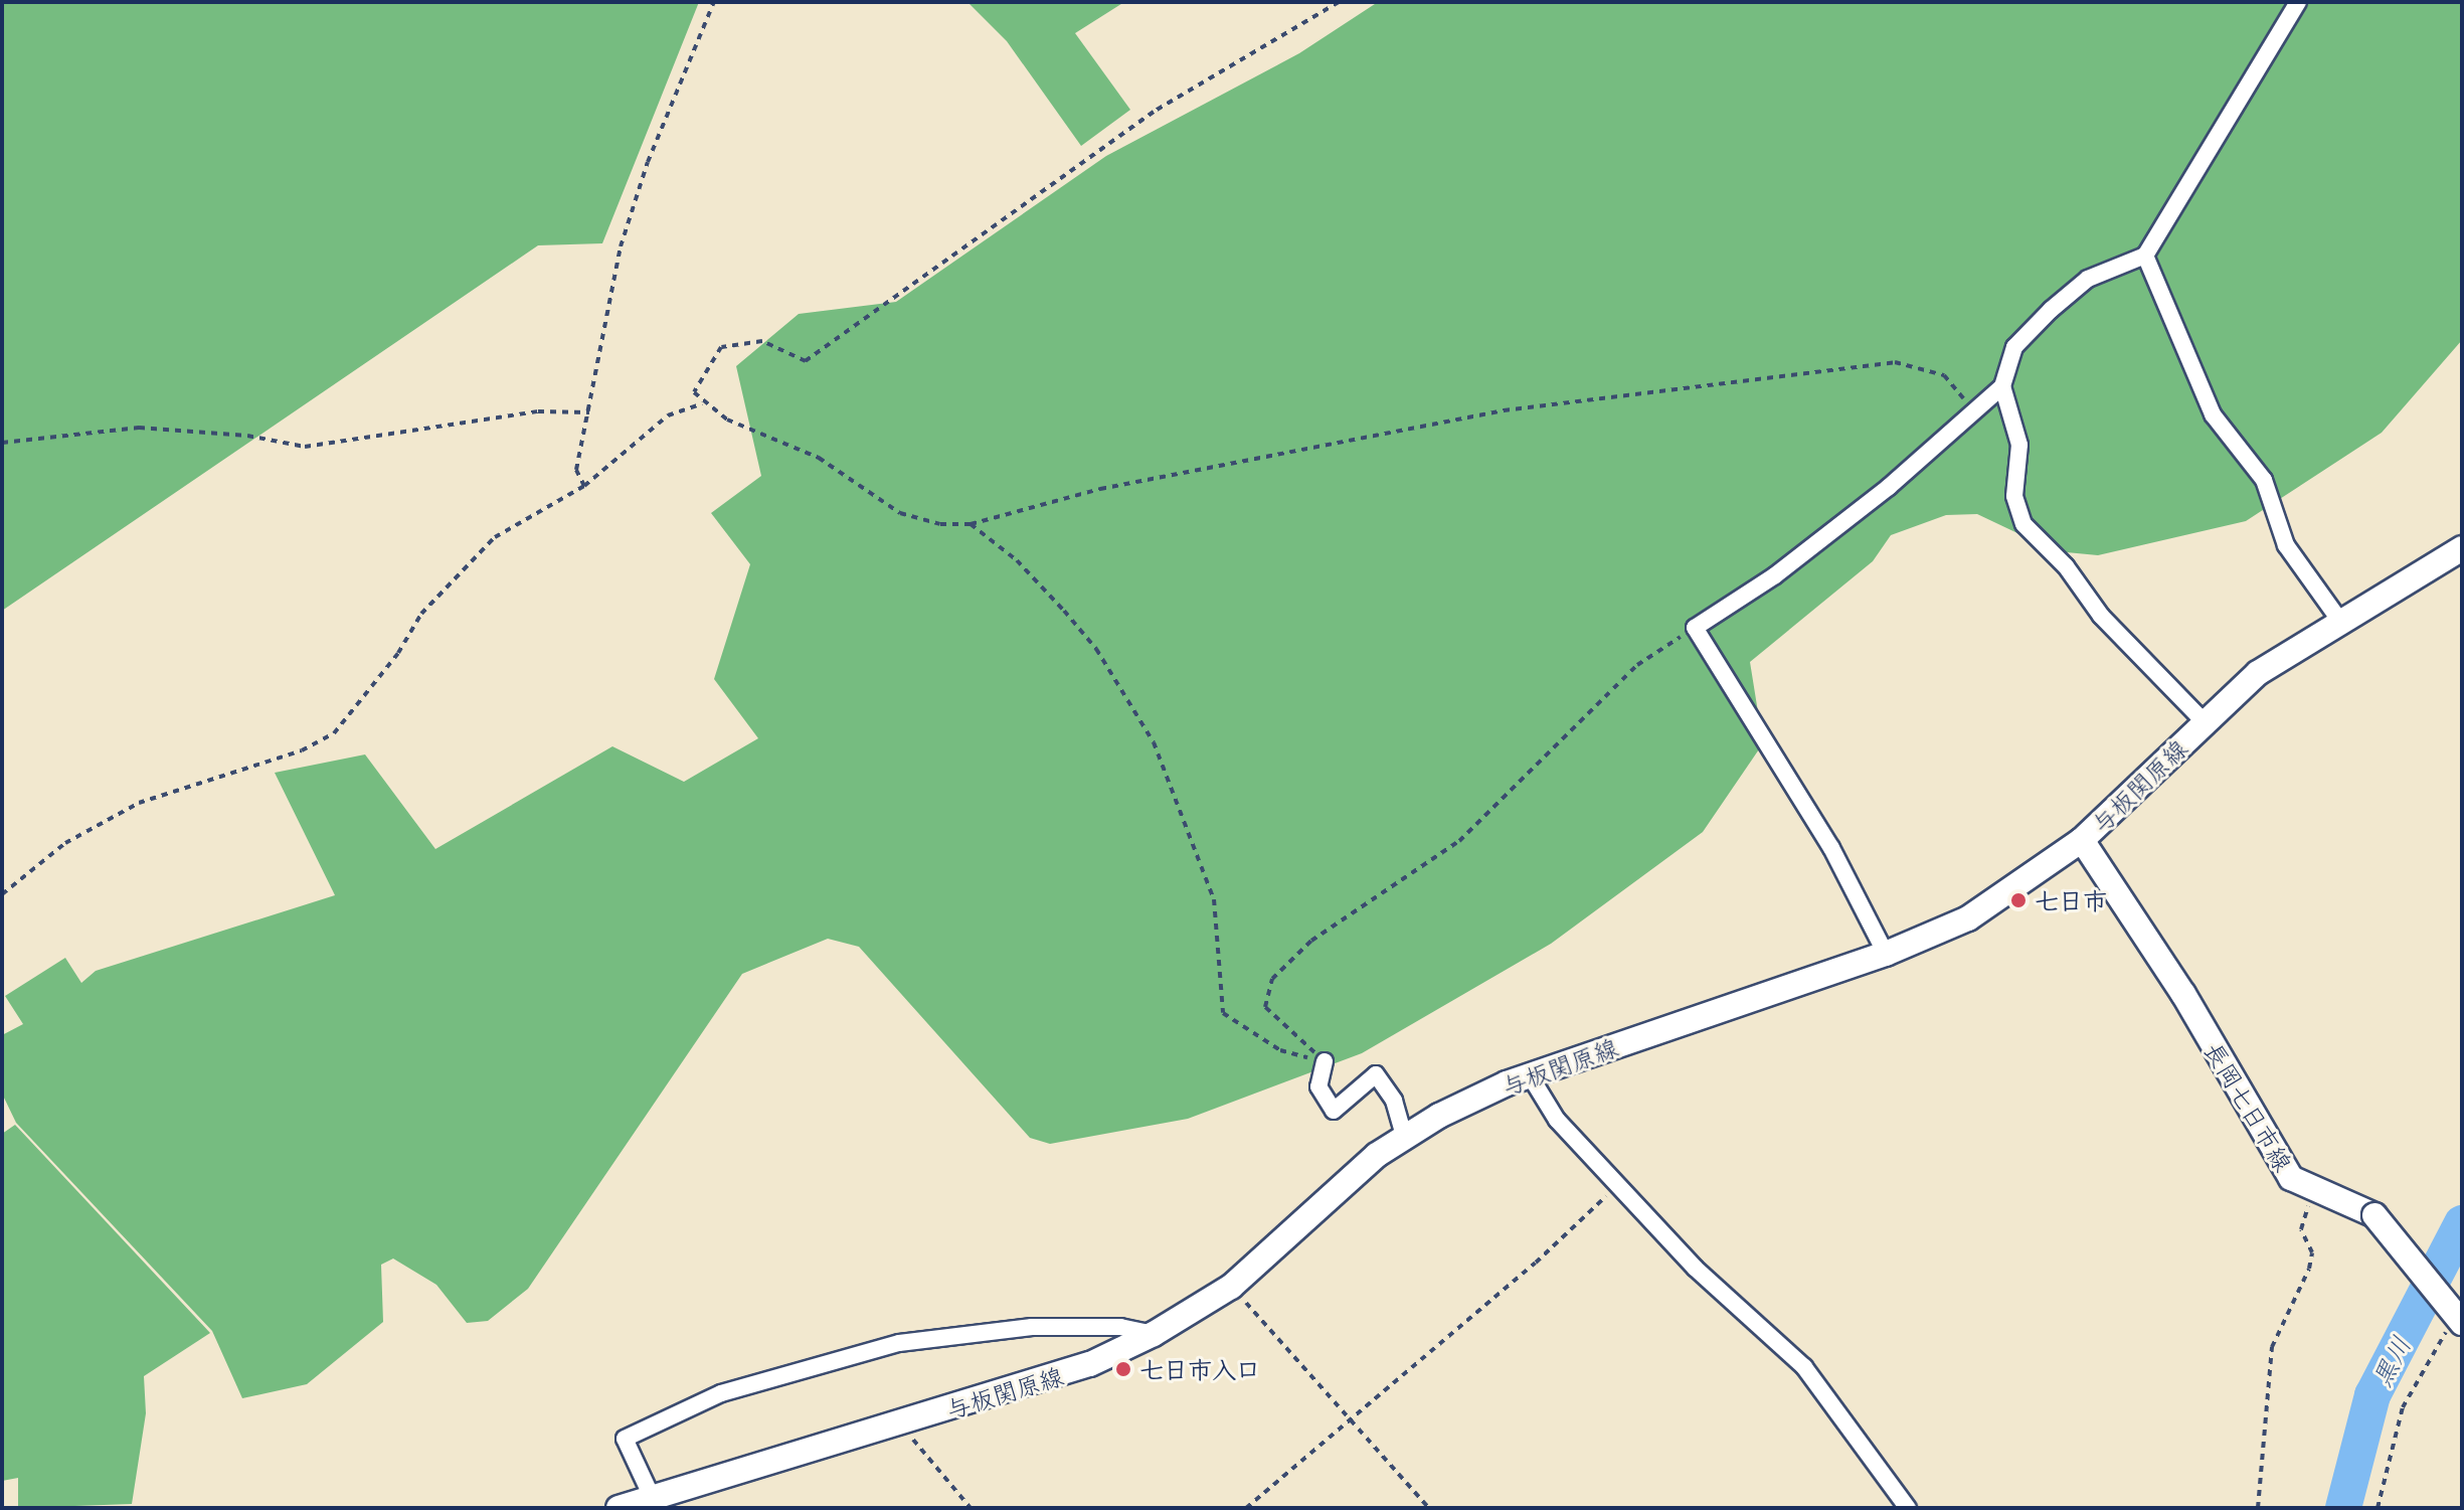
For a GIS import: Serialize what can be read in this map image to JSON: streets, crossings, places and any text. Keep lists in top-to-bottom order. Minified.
{"streets":{"main road":["与板関原線","長岡七日市線"]},"crossings":[["与板関原線","長岡七日市線"]],"water":["黒川"],"places":["七日市","七日市入口"]}
